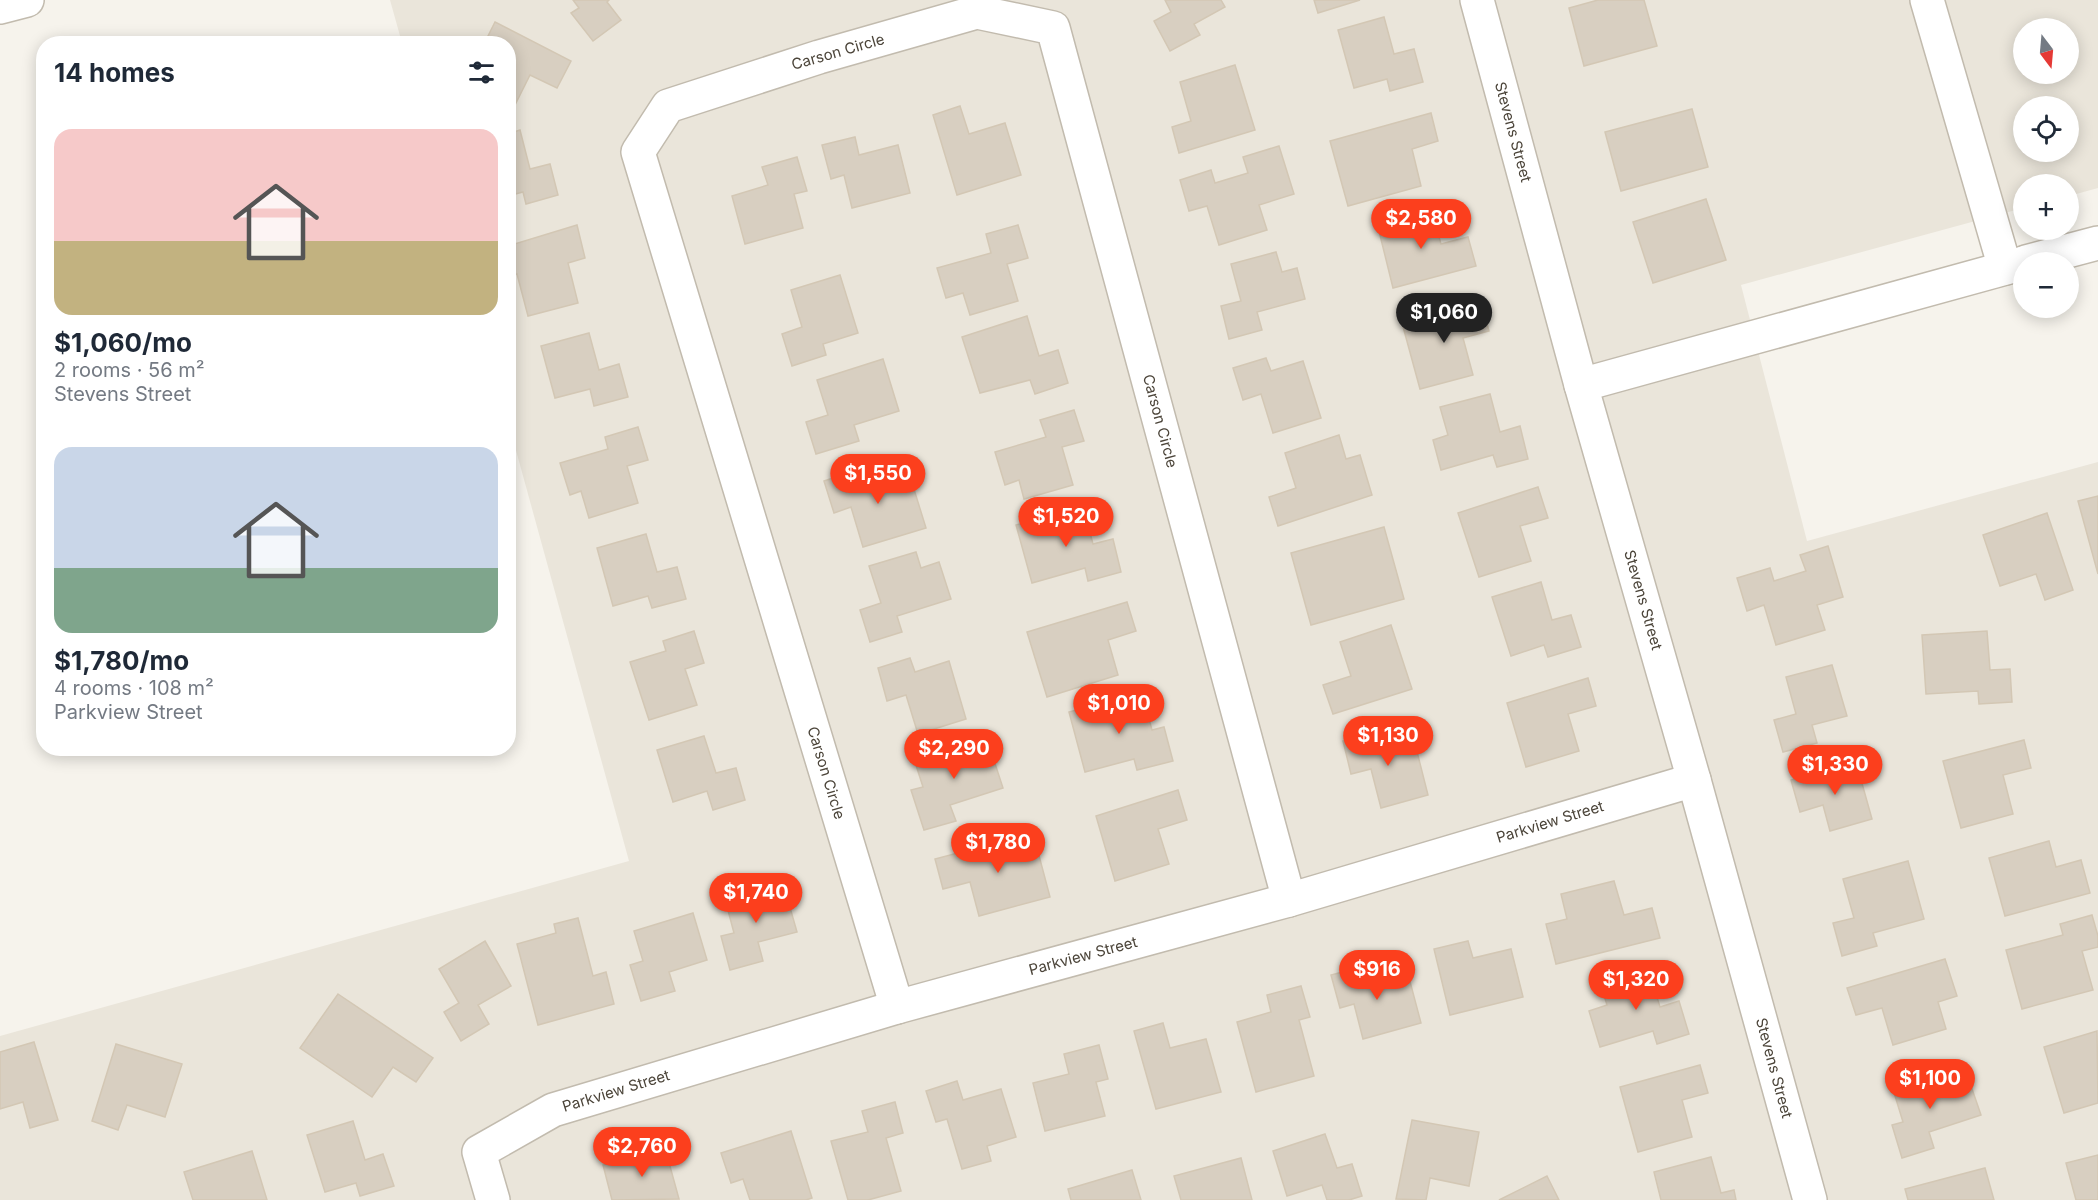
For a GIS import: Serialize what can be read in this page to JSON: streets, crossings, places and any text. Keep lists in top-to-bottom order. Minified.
{"streets":{"street":["Carson Circle","Stevens Street","Parkview Street"]},"crossings":[["Carson Circle","Parkview Street"],["Stevens Street","Parkview Street"]],"north":"bottom","page":{"map_buttons":["+","−"],"heading":"14 homes","list":[{"name":"$1,060/mo","note":"2 rooms · 56 m² · Stevens Street"},{"name":"$1,780/mo","note":"4 rooms · 108 m² · Parkview Street"}],"price":["$2,580","$1,060","$1,550","$1,520","$1,010","$1,130","$2,290","$1,330","$1,780","$1,740","$916","$1,320","$1,100","$2,760"]}}
